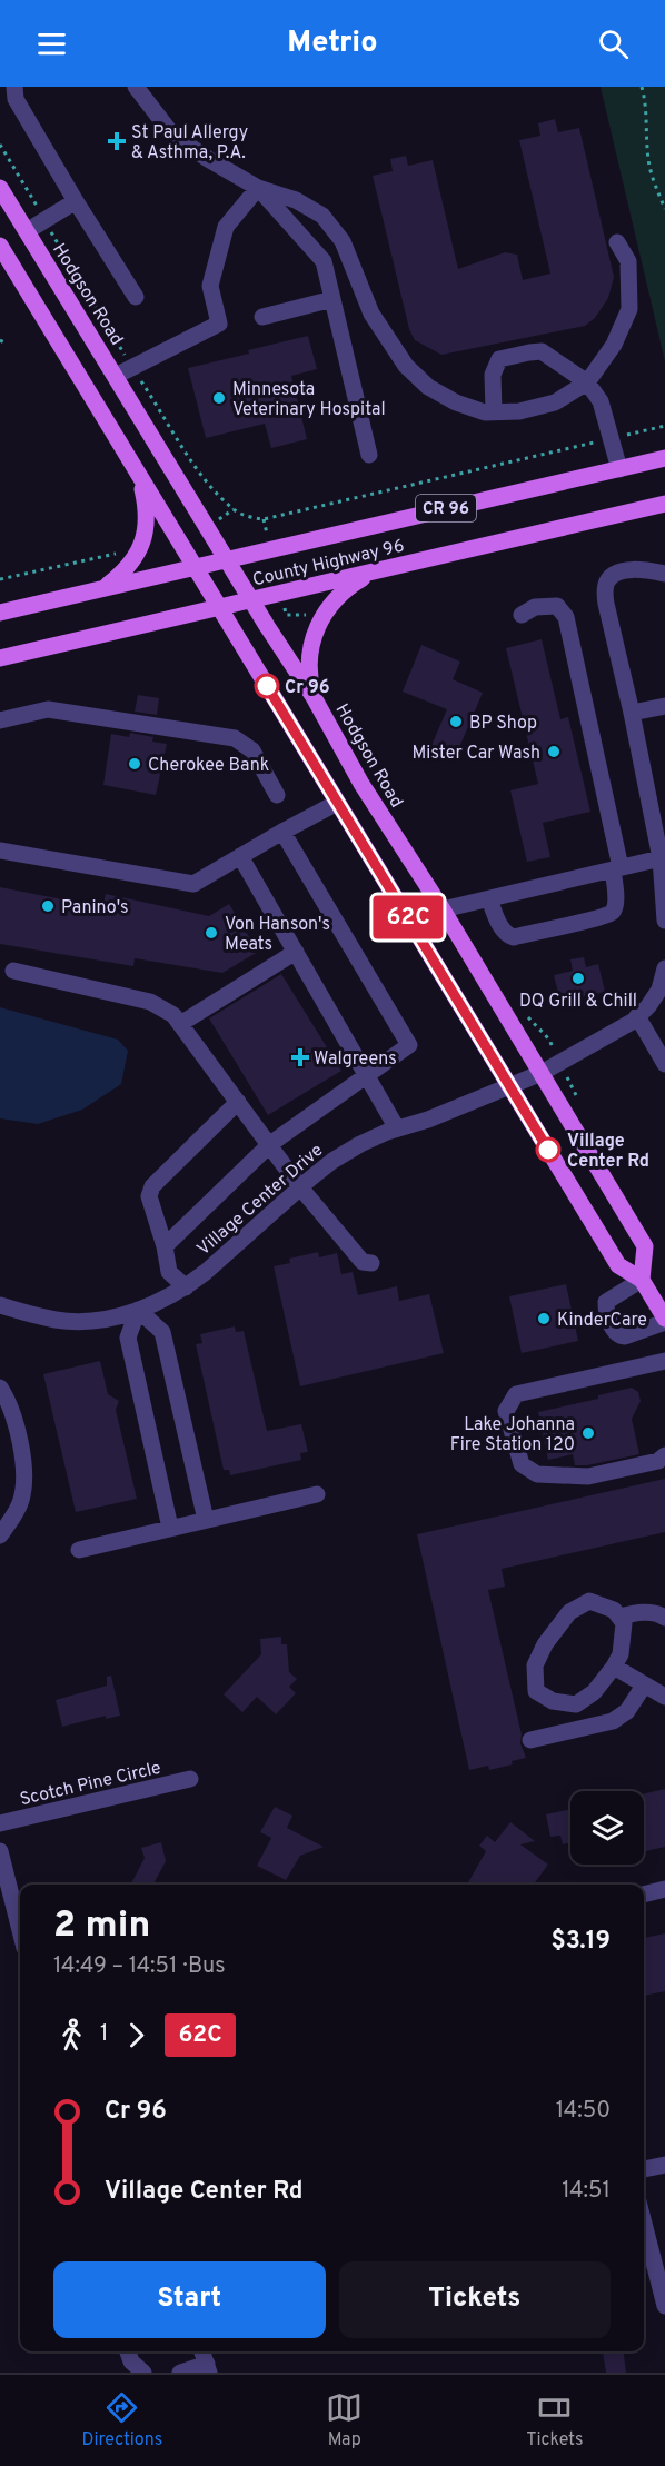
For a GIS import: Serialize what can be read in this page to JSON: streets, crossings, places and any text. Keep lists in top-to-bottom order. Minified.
{"streets":{"main road":["Hodgson Road","CR 96","County Highway 96"],"street":["Village Center Drive","Scotch Pine Circle"]},"crossings":[["Hodgson Road","County Highway 96"],["Hodgson Road","Village Center Drive"]],"places":{"health":["St Paul Allergy & Asthma, P.A.","Walgreens"],"other":["Minnesota Veterinary Hospital","Cr 96","BP Shop","Mister Car Wash","Cherokee Bank","Panino's","Von Hanson's Meats","DQ Grill & Chill","Village Center Rd","KinderCare","Lake Johanna Fire Station 120"]},"lines":["bus line 62C"],"page":{"header":"Metrio","on_map":"62C","heading":["2 min","14:49 – 14:51 · Bus","$3.19"],"legs":["1","62C"],"list":[{"name":"Cr 96","value":"14:50"},{"name":"Village Center Rd","value":"14:51"}],"buttons":["Start","Tickets"],"tabs":["Directions","Map","Tickets"]}}
